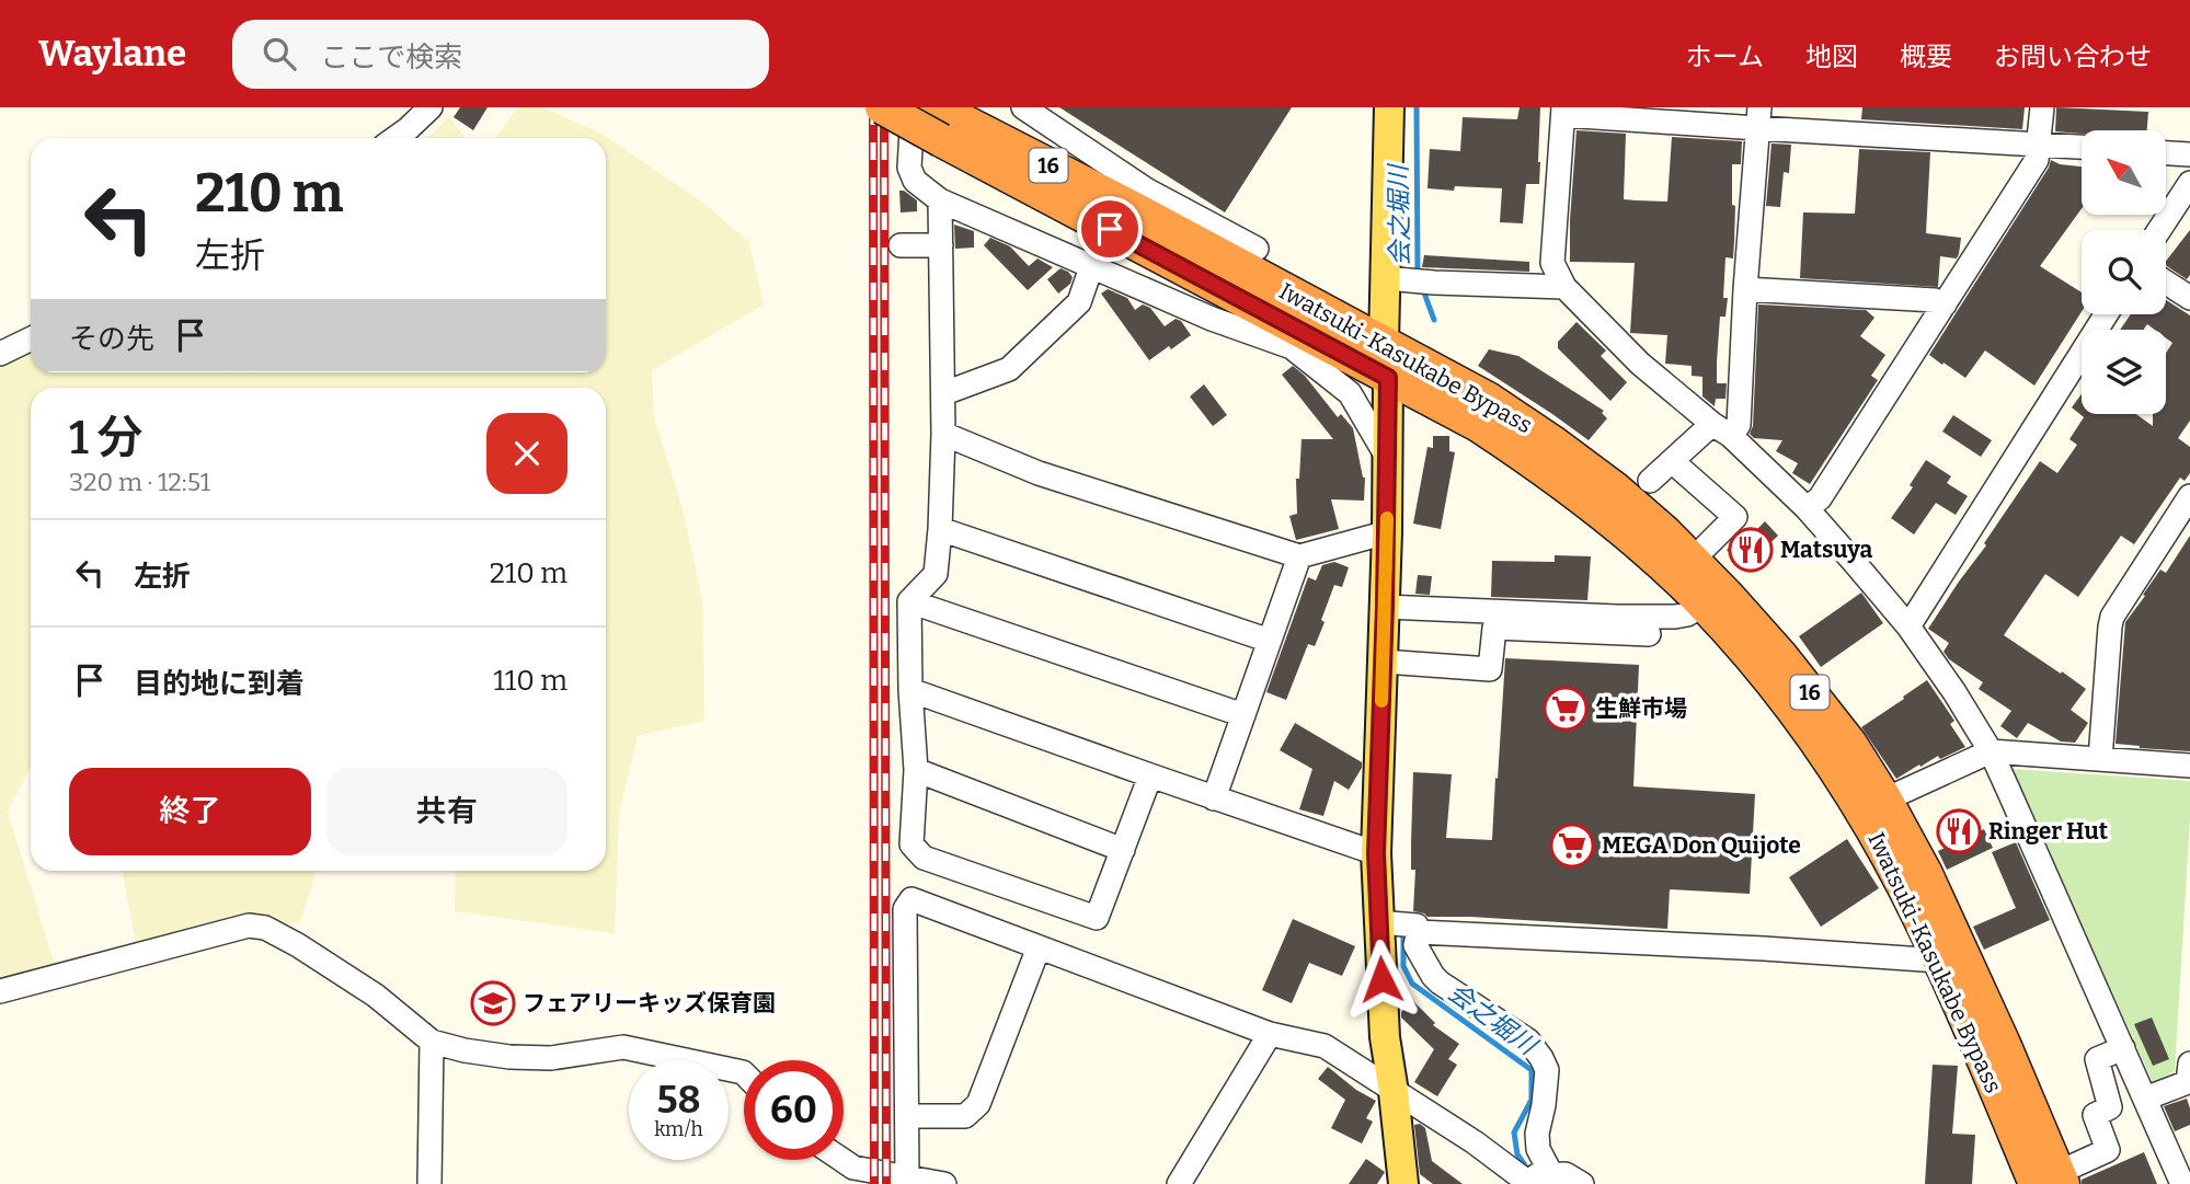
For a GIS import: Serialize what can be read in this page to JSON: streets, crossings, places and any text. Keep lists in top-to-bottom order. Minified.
{"streets":{"highway":["16","Iwatsuki-Kasukabe Bypass"]},"water":["会之堀川"],"places":{"restaurant":["Matsuya","Ringer Hut"],"supermarket":["生鮮市場","MEGA Don Quijote"],"school or university":["フェアリーキッズ保育園"]},"north":"top left","page":{"header":"Waylane","search":"ここで検索","nav":["ホーム","地図","概要","お問い合わせ"],"turn":["210 m","左折"],"then":"その先","heading":["1 分","320 m · 12:51"],"list":[{"name":"左折","value":"210 m"},{"name":"目的地に到着","value":"110 m"}],"buttons":["終了","共有"],"speed":"58 km/h","limit":"60"}}
